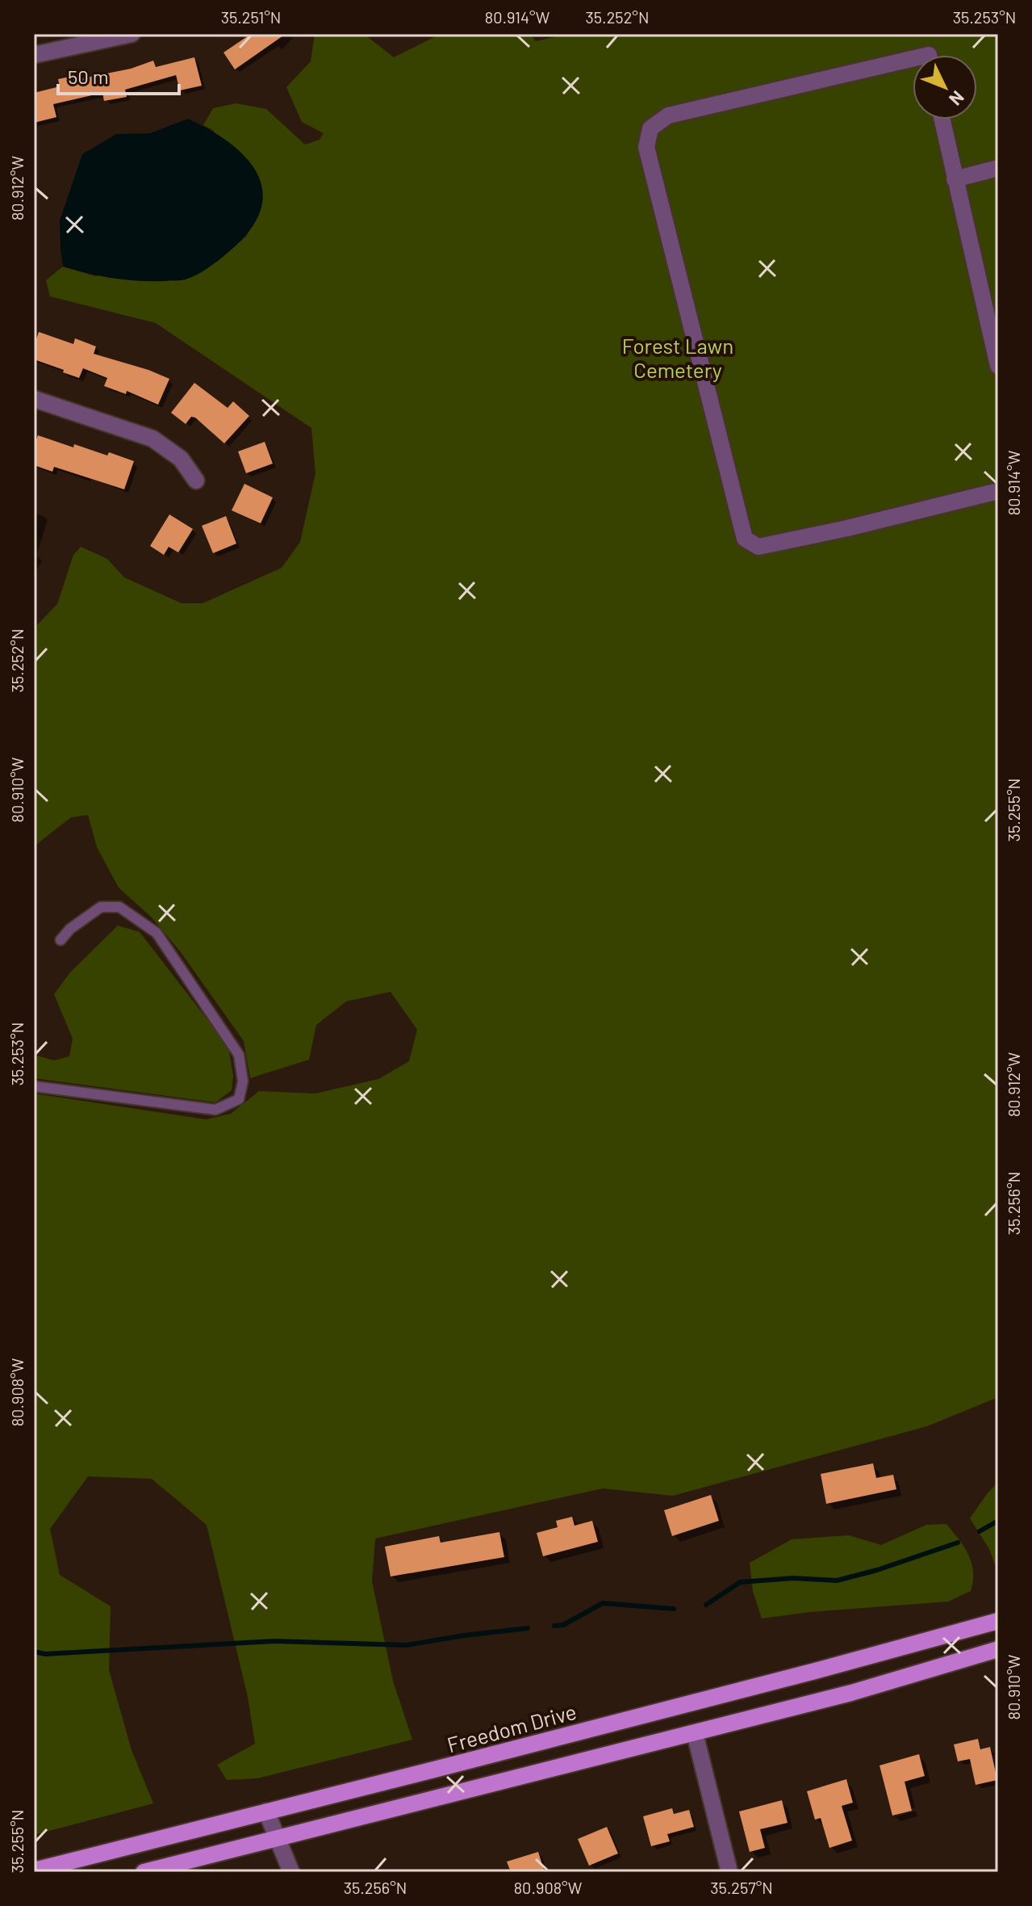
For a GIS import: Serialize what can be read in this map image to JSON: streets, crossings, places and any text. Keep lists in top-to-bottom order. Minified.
{"streets":{"main road":["Freedom Drive"]},"parks":["Forest Lawn Cemetery"],"scale_bar":"50 m","north":"bottom right","coordinates":["35.251°N","80.914°W","35.252°N","35.253°N","80.912°W","80.910°W","35.255°N","35.256°N","80.908°W","35.257°N"]}
